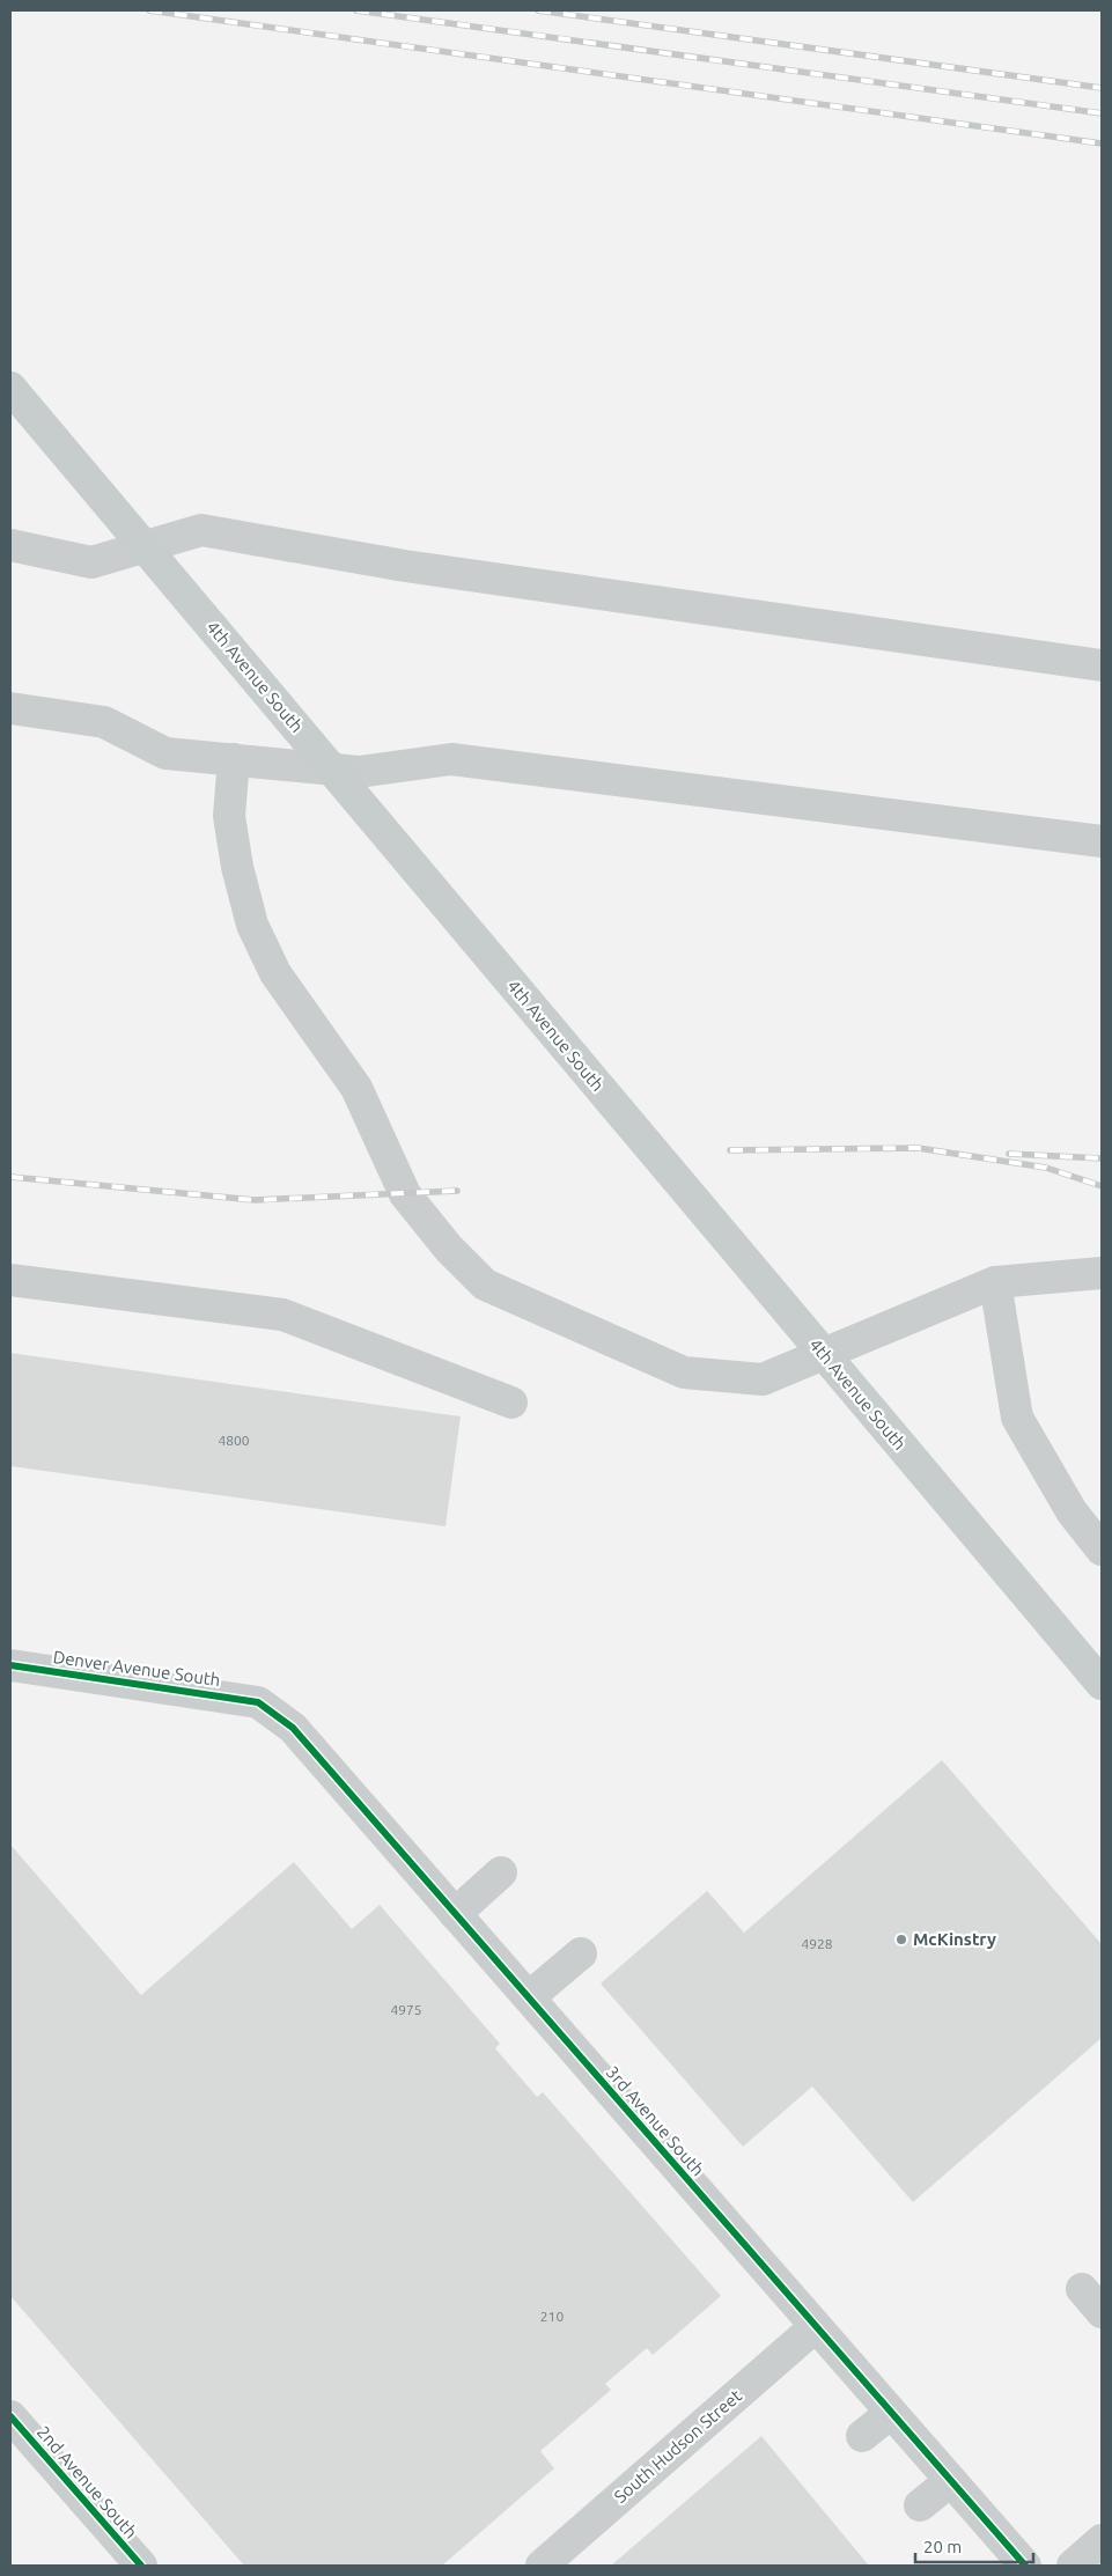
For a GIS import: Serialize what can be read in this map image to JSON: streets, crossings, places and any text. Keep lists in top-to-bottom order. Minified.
{"streets":{"main road":["4th Avenue South"],"street":["Denver Avenue South","3rd Avenue South","South Hudson Street","2nd Avenue South"]},"crossings":[["Denver Avenue South","3rd Avenue South"],["3rd Avenue South","South Hudson Street"]],"places":["McKinstry"],"house_numbers":["4800","4928","4975","210"],"scale_bar":"20 m"}
